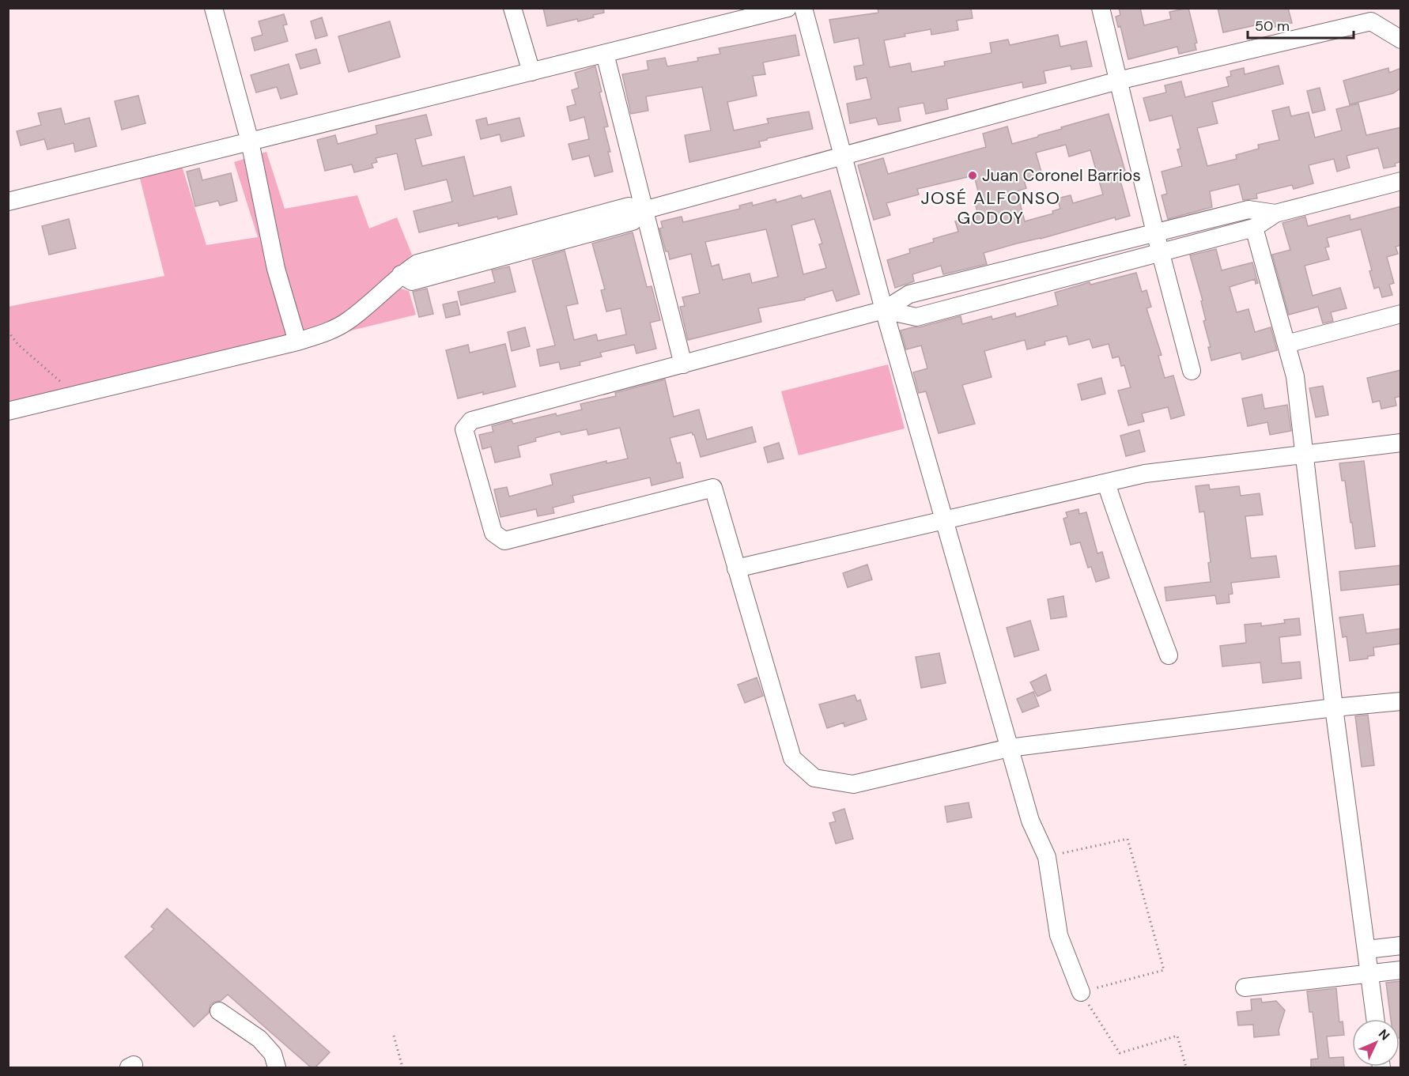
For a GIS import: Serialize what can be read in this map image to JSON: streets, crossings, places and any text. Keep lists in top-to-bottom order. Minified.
{"districts":["JOSÉ ALFONSO GODOY"],"places":["Juan Coronel Barrios"],"scale_bar":"50 m","north":"top right"}
